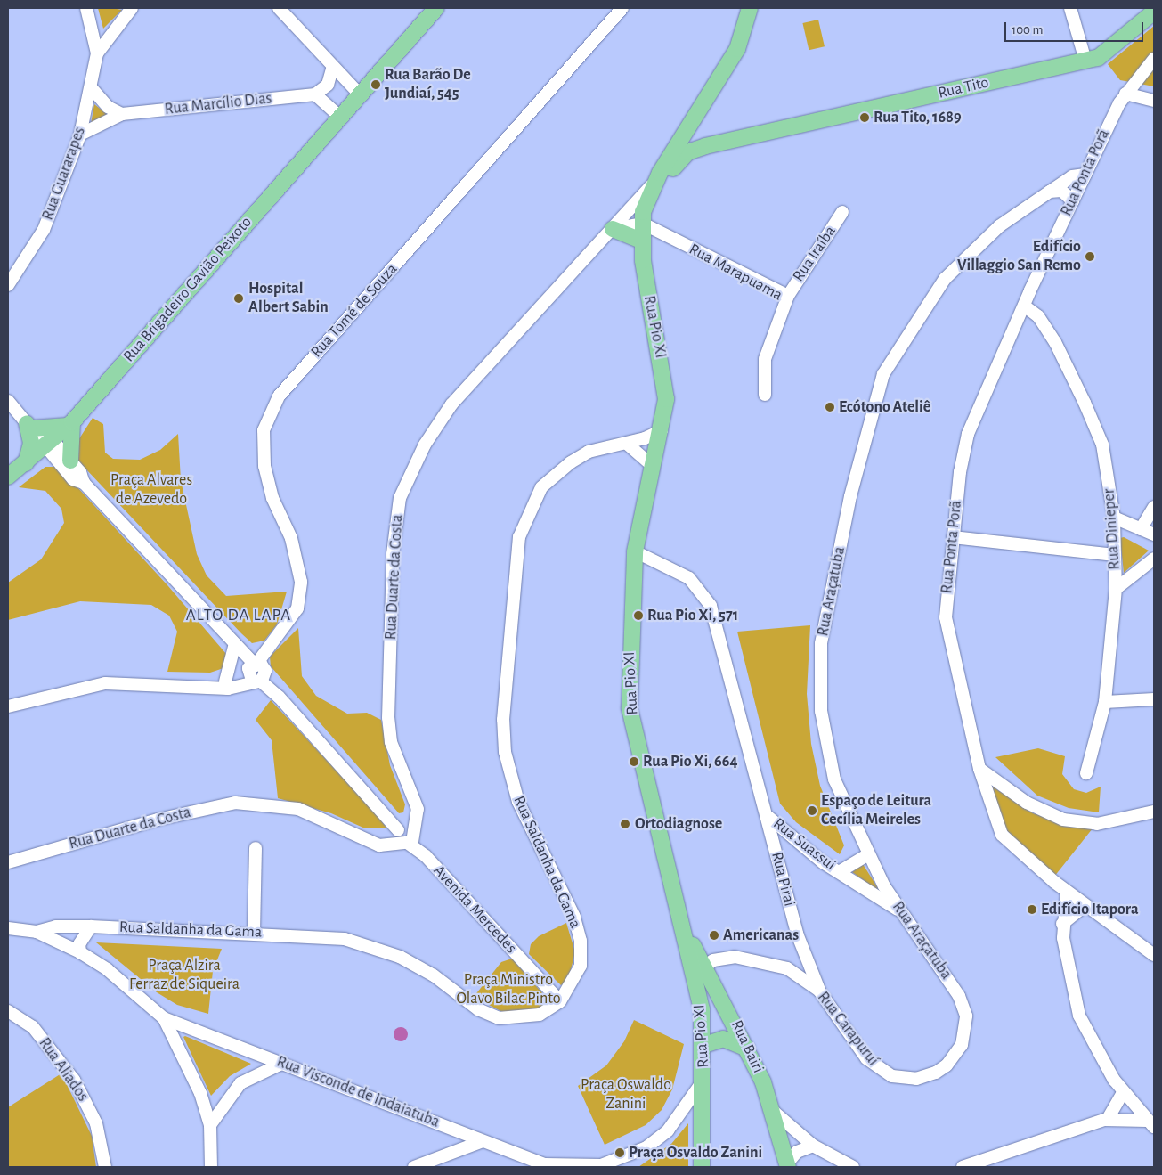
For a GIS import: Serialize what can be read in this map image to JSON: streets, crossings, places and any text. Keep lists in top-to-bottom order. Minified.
{"streets":{"main road":["Rua Tito","Rua Brigadeiro Gavião Peixoto","Rua Pio XI","Rua Bairi"],"street":["Rua Marcílio Dias","Rua Ponta Porã","Rua Guararapes","Rua Iraíba","Rua Marapuama","Rua Tomé de Souza","Rua Dinieper","Rua Duarte da Costa","Rua Araçatuba","Rua Suassui","Rua Saldanha da Gama","Rua Pirai","Avenida Mercedes","Rua Carapuruí","Rua Aliados","Rua Visconde de Indaiatuba"]},"crossings":[["Rua Tito","Rua Pio XI"],["Rua Marcílio Dias","Rua Guararapes"],["Rua Ponta Porã","Rua Dinieper"],["Rua Ponta Porã","Rua Araçatuba"],["Rua Iraíba","Rua Marapuama"],["Rua Marapuama","Rua Pio XI"],["Rua Brigadeiro Gavião Peixoto","Avenida Mercedes"],["Rua Tomé de Souza","Avenida Mercedes"],["Rua Pio XI","Rua Duarte da Costa"],["Rua Pio XI","Rua Saldanha da Gama"],["Rua Pio XI","Rua Pirai"],["Rua Pio XI","Rua Carapuruí"],["Rua Pio XI","Rua Bairi"],["Rua Duarte da Costa","Avenida Mercedes"],["Rua Araçatuba","Rua Suassui"],["Rua Araçatuba","Rua Carapuruí"],["Rua Suassui","Rua Pirai"],["Rua Saldanha da Gama","Avenida Mercedes"],["Rua Pirai","Rua Carapuruí"],["Rua Carapuruí","Rua Bairi"]],"districts":["ALTO DA LAPA"],"parks":["Praça Alvares de Azevedo","Praça Alzira Ferraz de Siqueira","Praça Ministro Olavo Bilac Pinto","Praça Oswaldo Zanini"],"places":["Rua Barão De Jundiaí, 545","Rua Tito, 1689","Edifício Villaggio San Remo","Hospital Albert Sabin","Ecótono Ateliê","Rua Pio Xi, 571","Rua Pio Xi, 664","Espaço de Leitura Cecília Meireles","Ortodiagnose","Edifício Itapora","Americanas","Praça Osvaldo Zanini"],"scale_bar":"100 m"}
